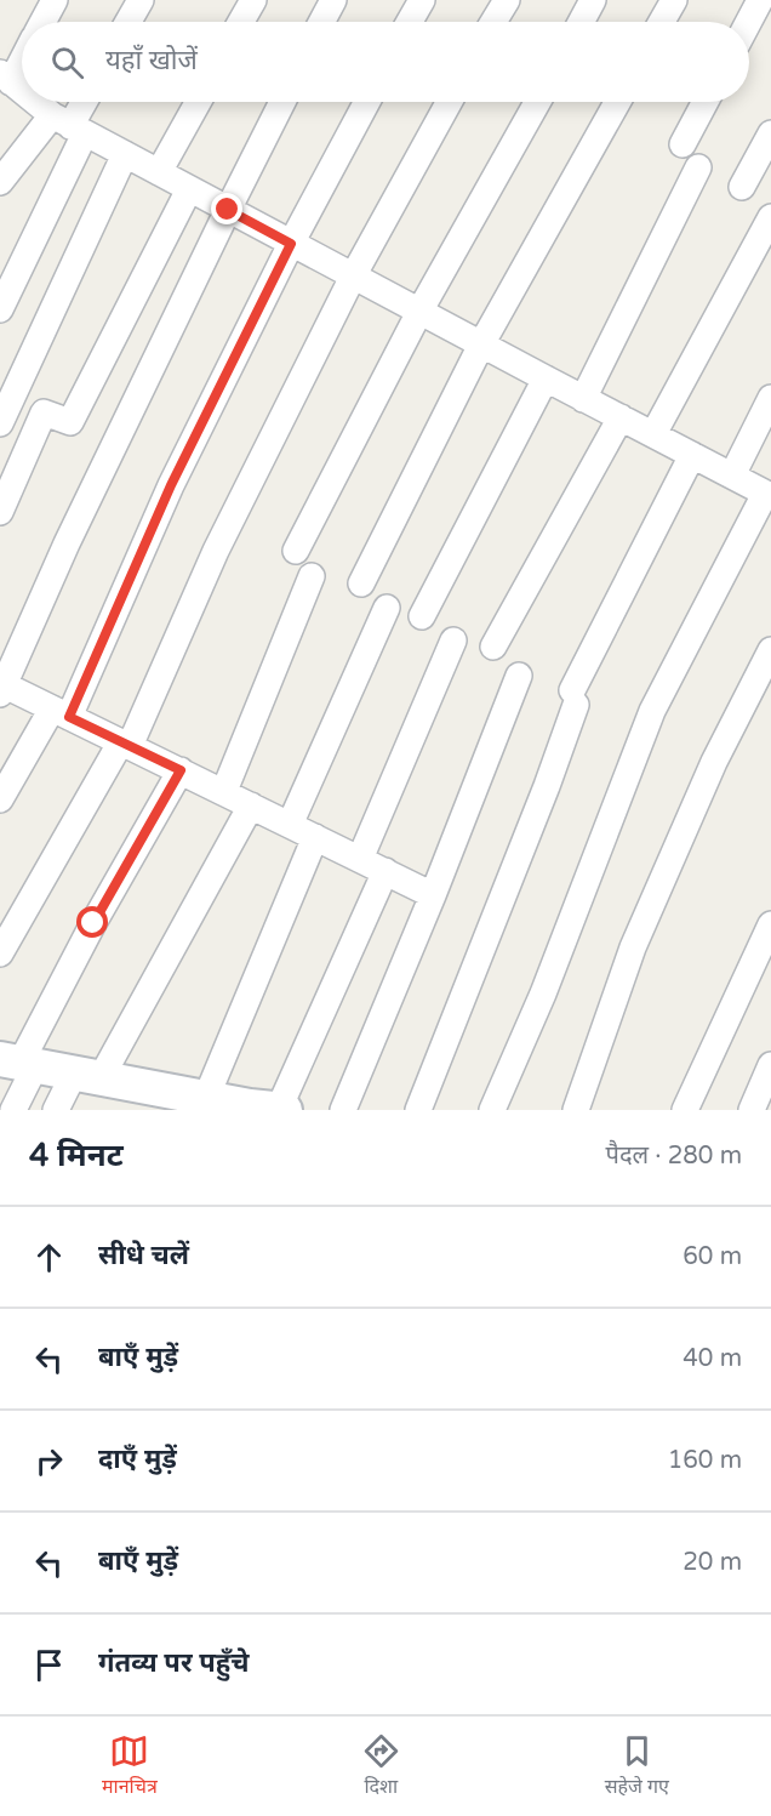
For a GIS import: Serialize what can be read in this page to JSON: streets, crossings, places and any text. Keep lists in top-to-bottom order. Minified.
{"page":{"search":"यहाँ खोजें","heading":["4 मिनट","पैदल · 280 m"],"list":[["सीधे चलें","60 m"],["बाएँ मुड़ें","40 m"],["दाएँ मुड़ें","160 m"],["बाएँ मुड़ें","20 m"],"गंतव्य पर पहुँचे"],"nav":["मानचित्र","दिशा","सहेजे गए"]}}
